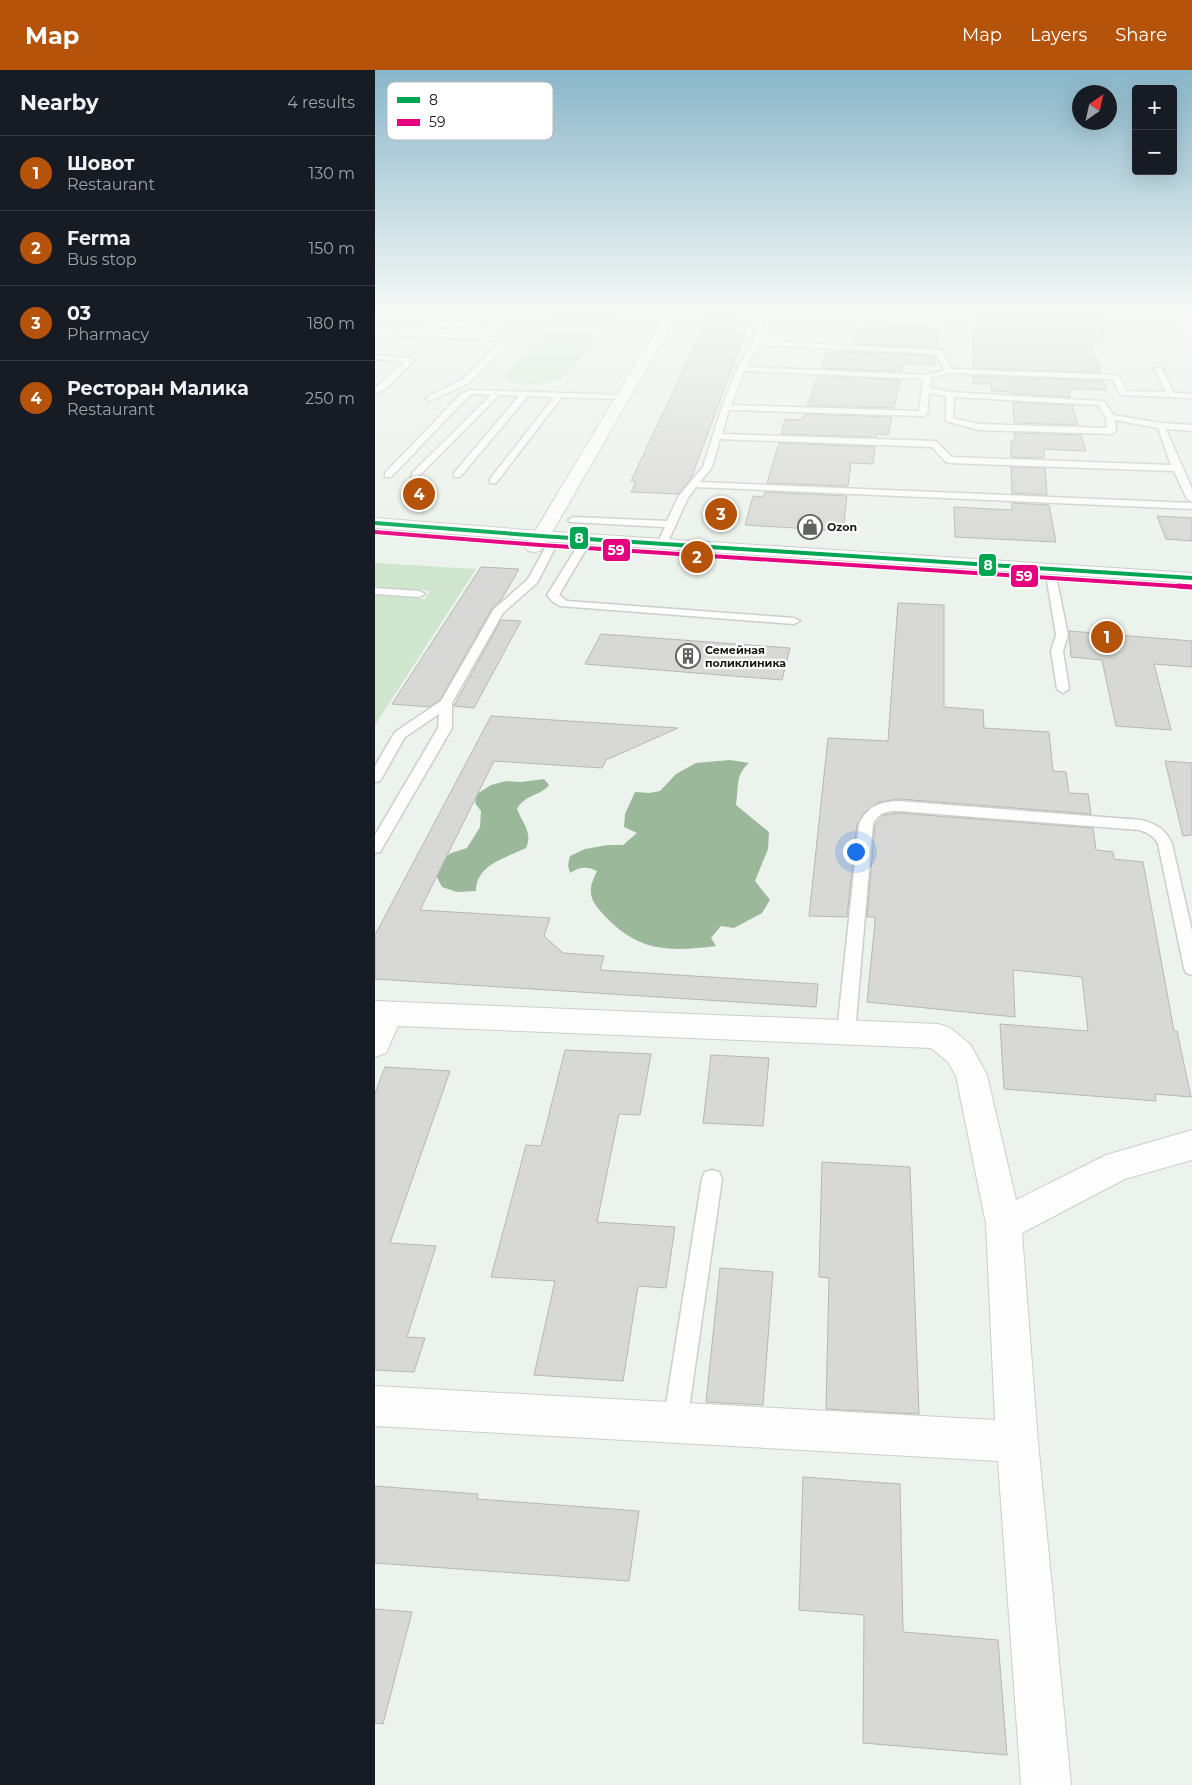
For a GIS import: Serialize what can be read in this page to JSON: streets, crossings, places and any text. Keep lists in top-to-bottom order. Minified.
{"places":{"shop":["Ozon"],"building":["Семейная поликлиника"]},"lines":["transit line 8","transit line 59"],"legend":["8","59"],"north":"top right","page":{"header":"Map","nav":["Map","Layers","Share"],"heading":["Nearby","4 results"],"map_buttons":["+","−"],"list":[{"mark":"1","name":"Шовот","note":"Restaurant","value":"130 m"},{"mark":"2","name":"Ferma","note":"Bus stop","value":"150 m"},{"mark":"3","name":"03","note":"Pharmacy","value":"180 m"},{"mark":"4","name":"Ресторан Малика","note":"Restaurant","value":"250 m"}],"pins":["4","3","2","1"]}}
